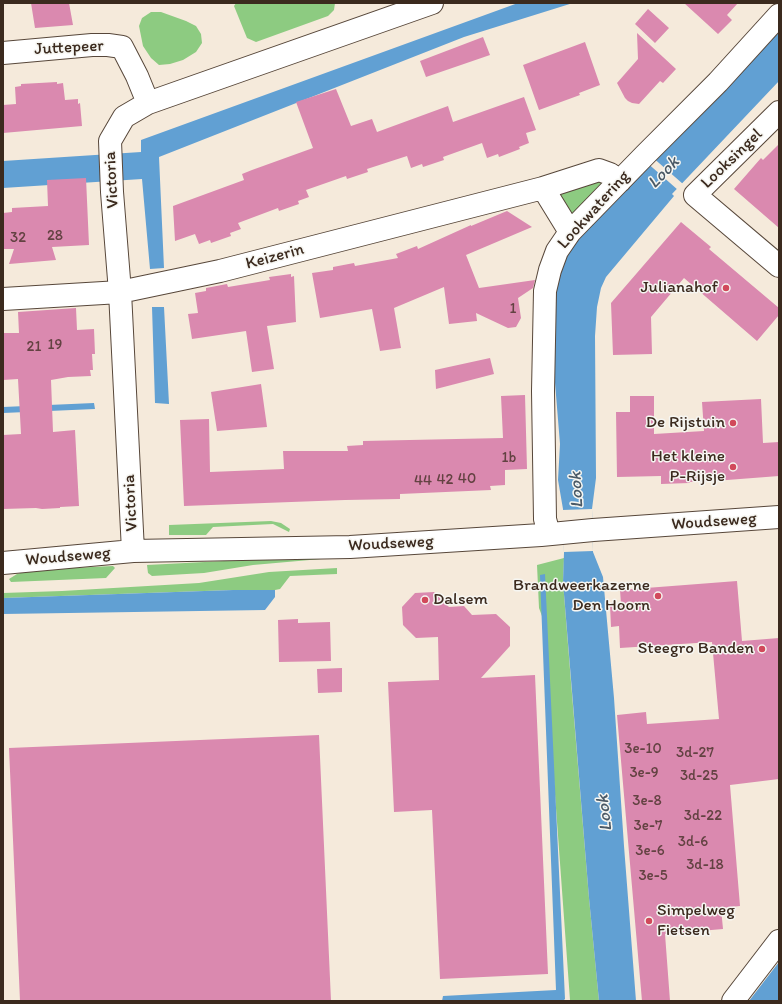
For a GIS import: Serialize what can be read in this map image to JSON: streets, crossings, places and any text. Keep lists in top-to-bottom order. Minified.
{"streets":{"street":["Juttepeer","Looksingel","Victoria","Lookwatering","Keizerin","Woudseweg"]},"crossings":[["Juttepeer","Victoria"],["Victoria","Keizerin"],["Victoria","Woudseweg"],["Lookwatering","Keizerin"],["Lookwatering","Woudseweg"]],"water":["Look"],"places":["Julianahof","De Rijstuin","Het kleine P-Rijsje","Brandweerkazerne Den Hoorn","Dalsem","Steegro Banden","Simpelweg Fietsen"],"house_numbers":["28","32","1","19","21","1b","40","42","44","3e-10","3d-27","3e-9","3d-25","3e-8","3d-22","3e-7","3d-6","3e-6","3d-18","3e-5"]}
